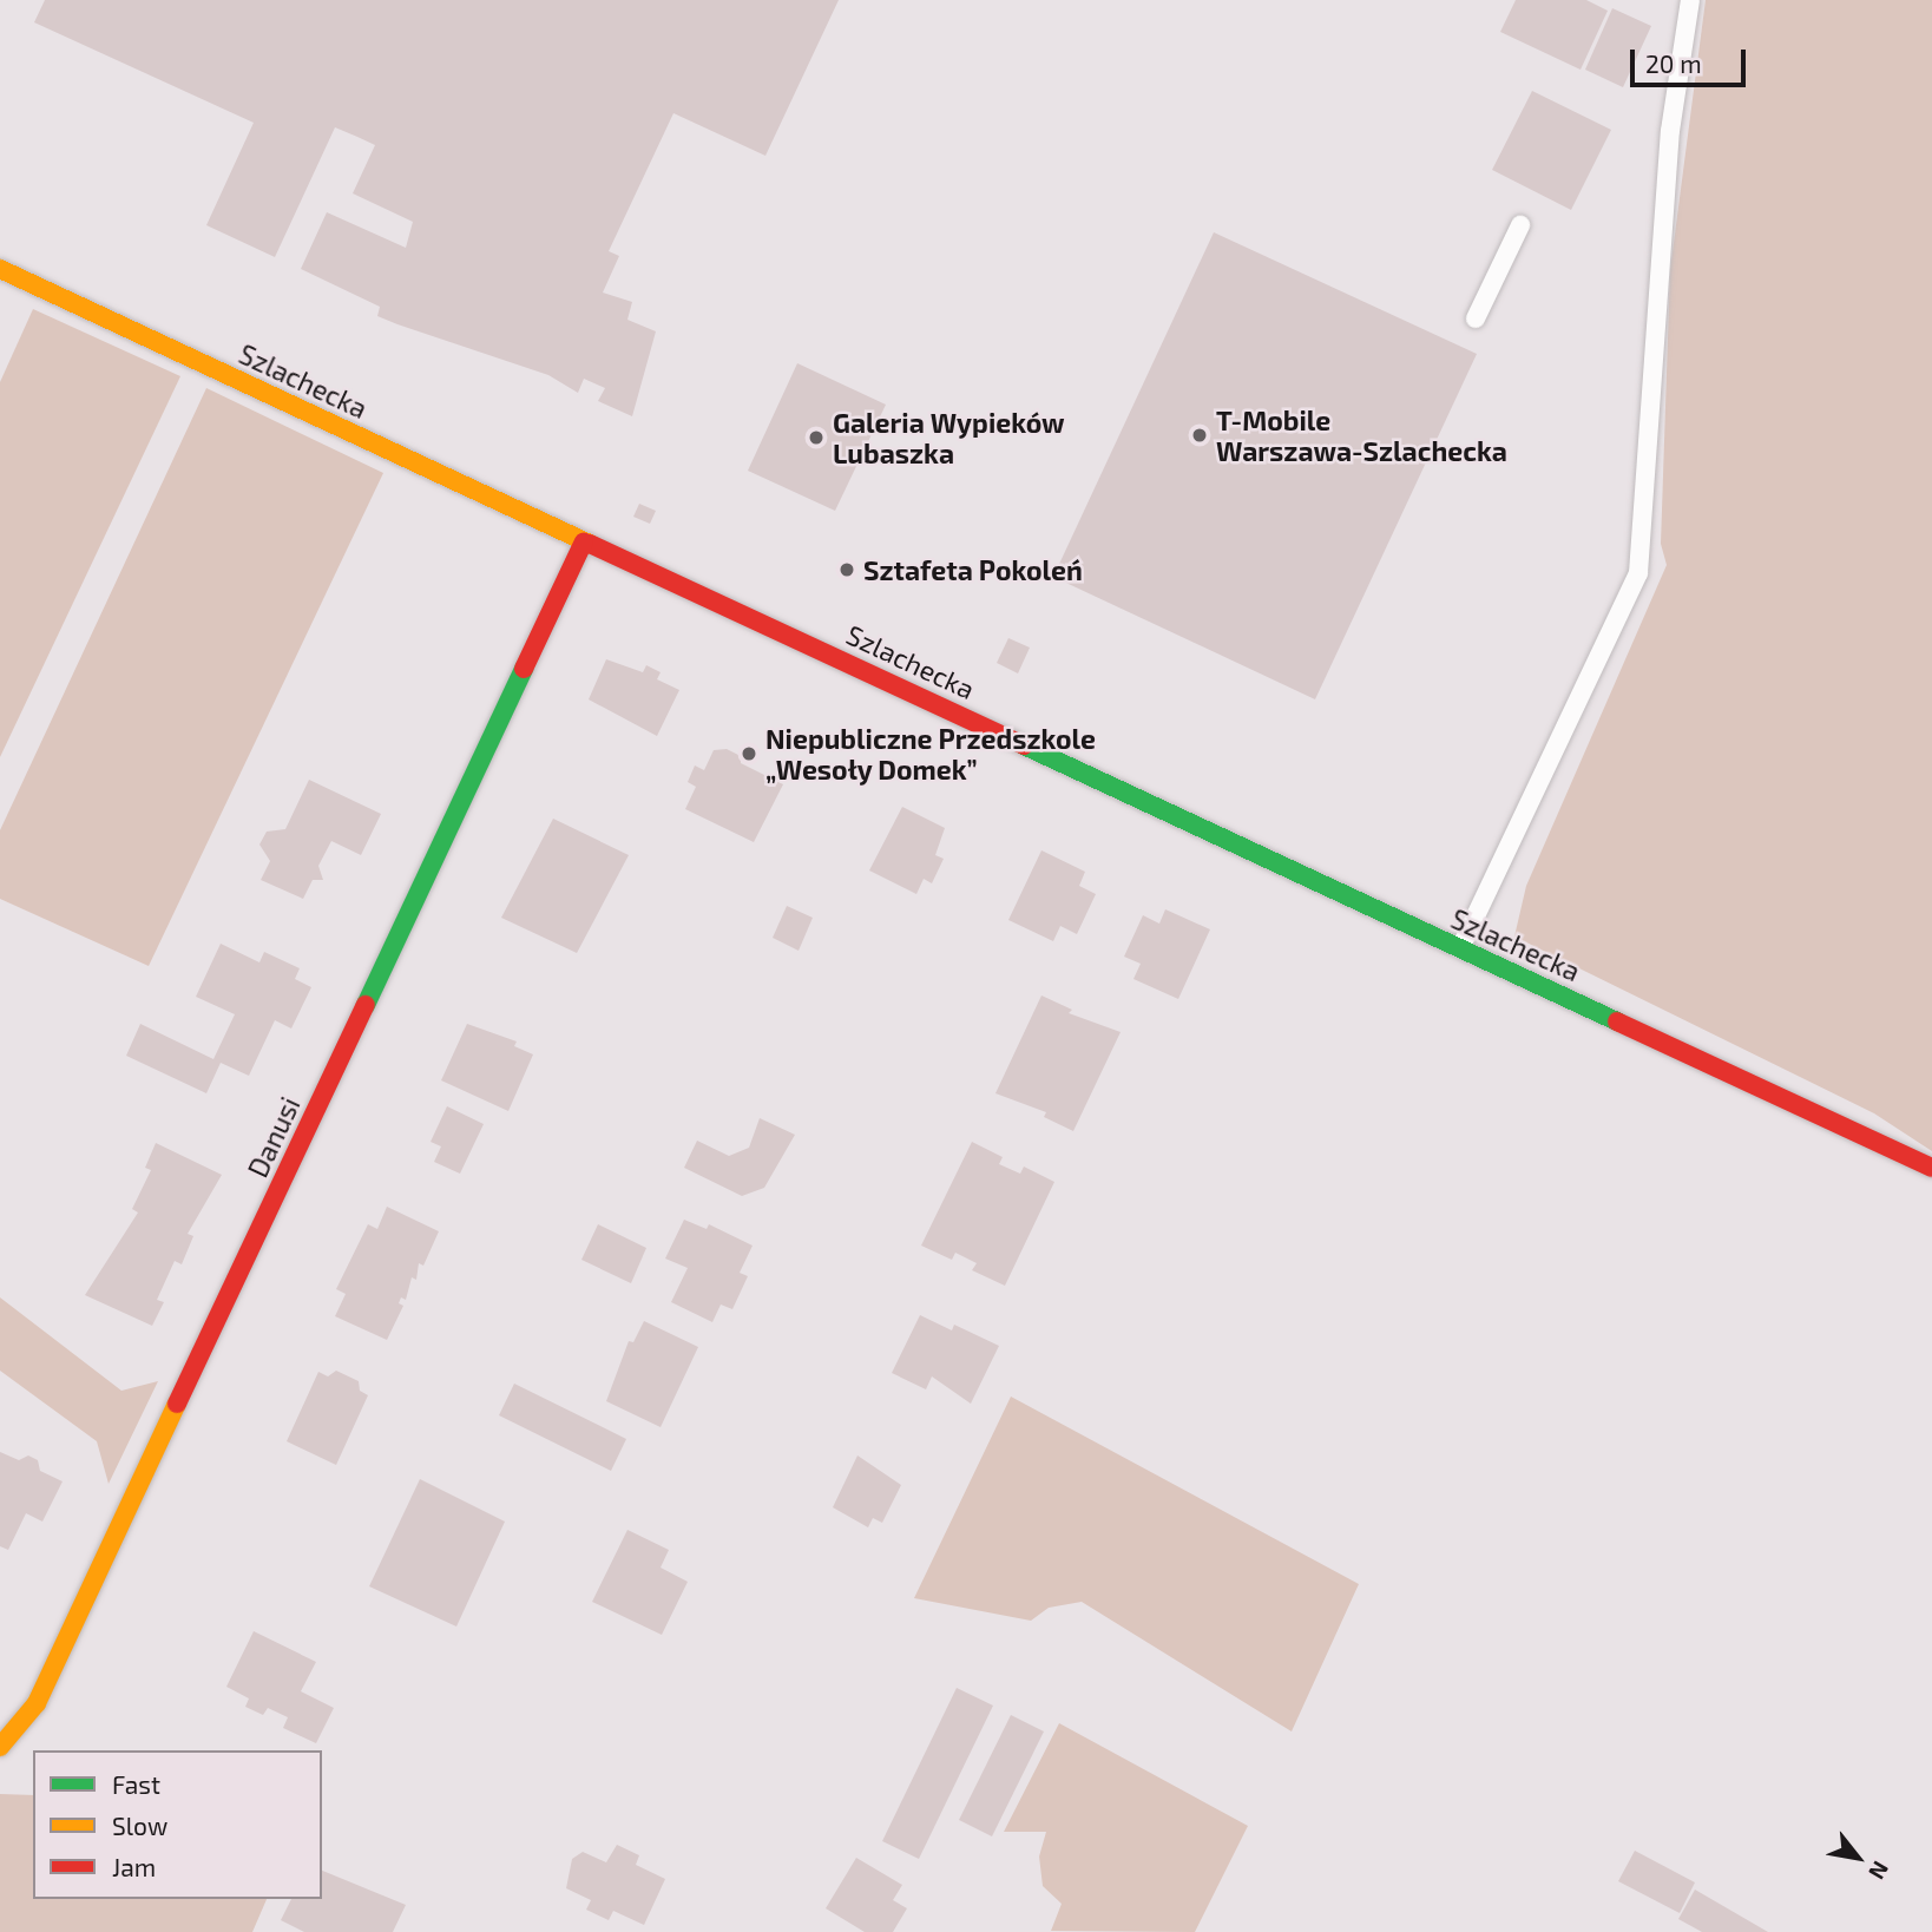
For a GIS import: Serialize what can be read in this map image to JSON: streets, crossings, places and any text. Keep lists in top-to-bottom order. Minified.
{"streets":{"street":["Szlachecka","Danusi"]},"crossings":[["Szlachecka","Danusi"]],"places":["T-Mobile Warszawa-Szlachecka","Galeria Wypieków Lubaszka","Sztafeta Pokoleń","Niepubliczne Przedszkole „Wesoły Domek”"],"legend":["Fast","Slow","Jam"],"scale_bar":"20 m","north":"bottom right"}
